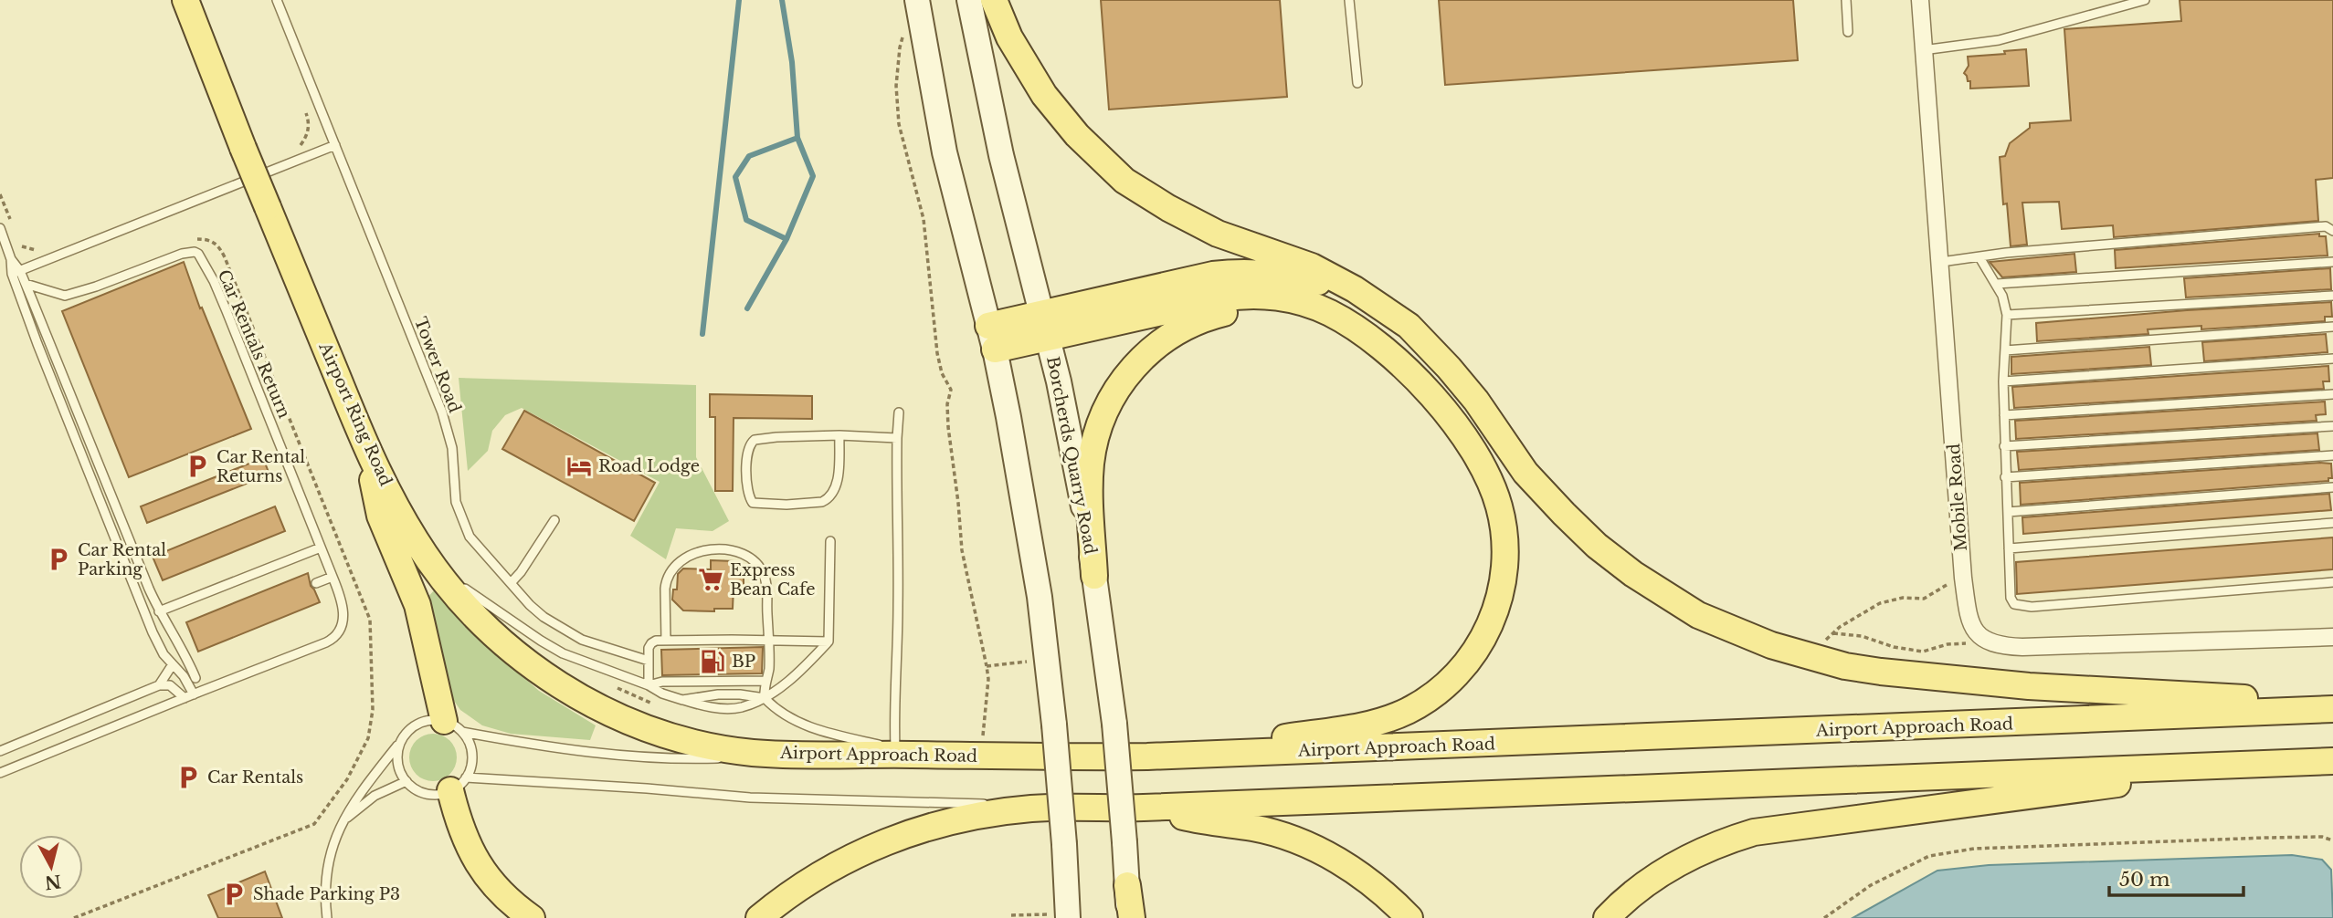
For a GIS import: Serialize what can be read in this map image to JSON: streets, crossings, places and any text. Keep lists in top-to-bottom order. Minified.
{"streets":{"main road":["Airport Ring Road","Borcherds Quarry Road","Airport Approach Road"],"street":["Mobile Road"],"lane":["Car Rentals Return","Tower Road"]},"crossings":[["Airport Ring Road","Airport Approach Road"]],"places":{"parking":["Car Rental Returns","Car Rental Parking","Car Rentals","Shade Parking P3"],"hotel":["Road Lodge"],"supermarket":["Express Bean Cafe"],"fuel station":["BP"]},"scale_bar":"50 m","north":"bottom"}
